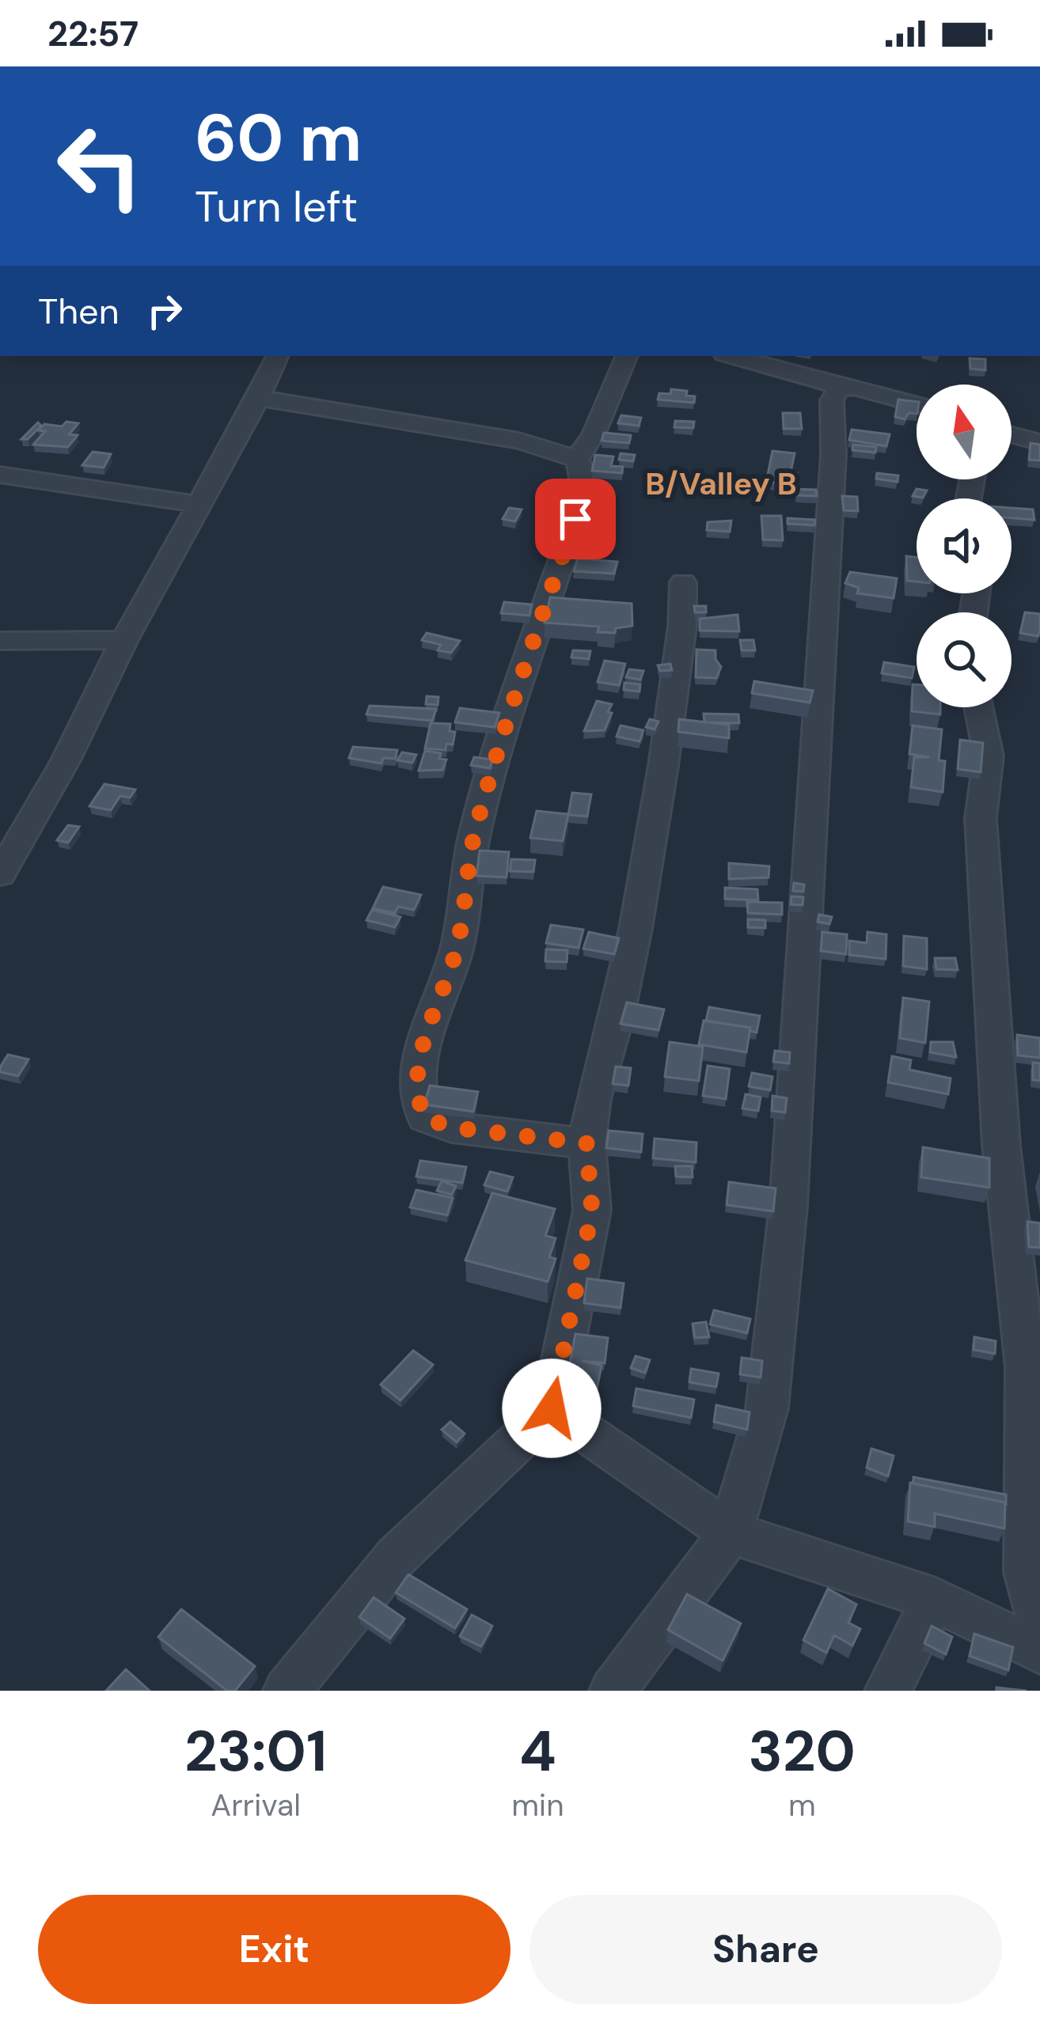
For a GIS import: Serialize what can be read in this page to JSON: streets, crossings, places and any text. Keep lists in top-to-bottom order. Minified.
{"districts":["B/Valley B"],"north":"top","page":{"status":"22:57","turn":["60 m","Turn left"],"then":"Then","eta":["23:01","Arrival","4","min","320","m"],"buttons":["Exit","Share"]}}
